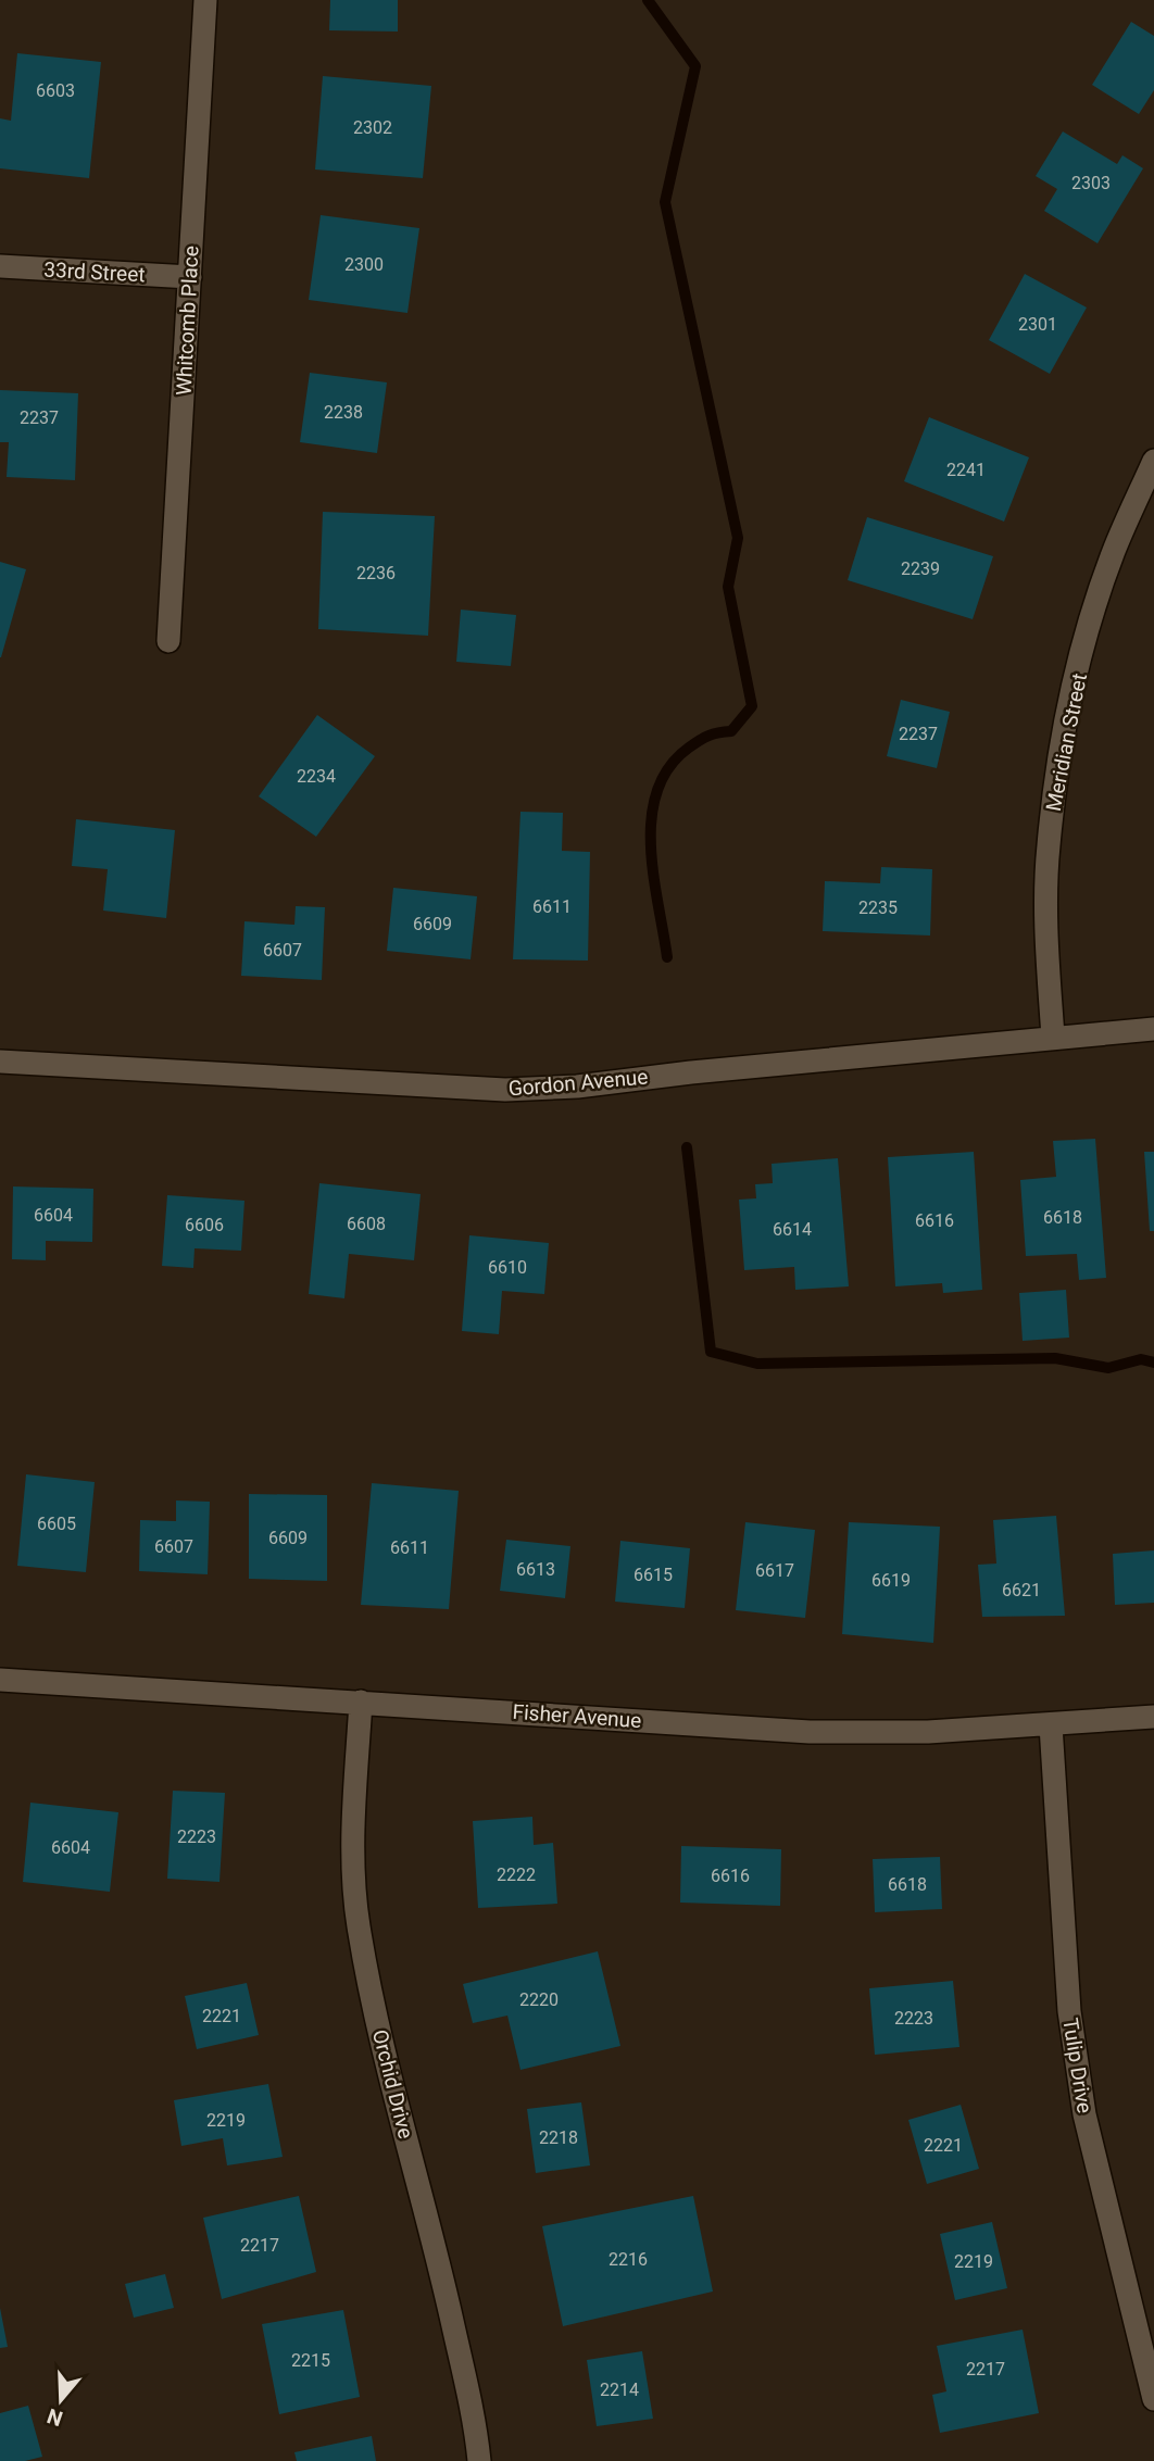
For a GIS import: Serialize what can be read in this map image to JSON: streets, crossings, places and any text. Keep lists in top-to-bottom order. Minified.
{"streets":{"street":["33rd Street","Whitcomb Place","Meridian Street","Gordon Avenue","Fisher Avenue","Tulip Drive","Orchid Drive"]},"crossings":[["33rd Street","Whitcomb Place"],["Meridian Street","Gordon Avenue"],["Fisher Avenue","Tulip Drive"],["Fisher Avenue","Orchid Drive"]],"house_numbers":["6603","2302","2303","2300","2301","2238","2237","2241","2239","2236","2237","2234","6611","2235","6609","6607","6604","6618","6616","6608","6606","6614","6610","6605","6609","6607","6611","6613","6617","6615","6619","6621","2223","6604","2222","6616","6618","2220","2221","2223","2219","2218","2221","2217","2216","2219","2215","2217","2214"],"north":"bottom"}
